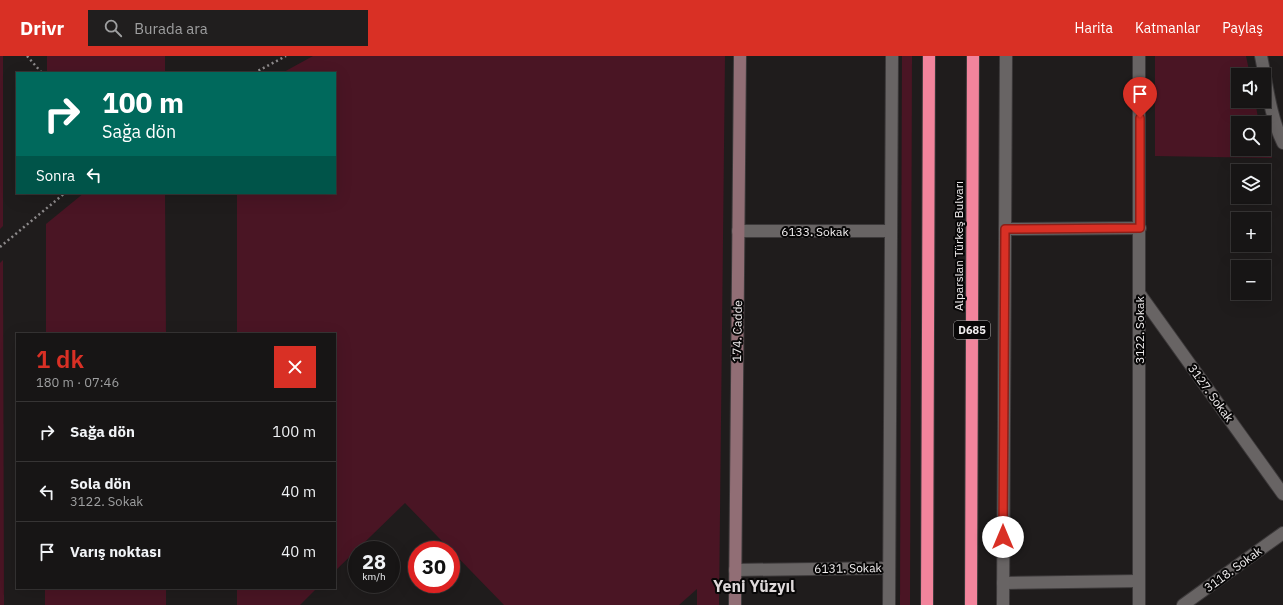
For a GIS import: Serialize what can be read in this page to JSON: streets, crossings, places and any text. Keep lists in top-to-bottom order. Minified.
{"streets":{"highway":["Alparslan Türkeş Bulvarı","D685"],"street":["6133. Sokak","3122. Sokak","174. Cadde","3127. Sokak","6131. Sokak","3118. Sokak"]},"crossings":[["6133. Sokak","174. Cadde"],["3122. Sokak","3127. Sokak"],["174. Cadde","6131. Sokak"]],"districts":["Yeni Yüzyıl"],"page":{"header":"Drivr","search":"Burada ara","nav":["Harita","Katmanlar","Paylaş"],"map_buttons":["+","−"],"turn":["100 m","Sağa dön"],"then":"Sonra","heading":["1 dk","180 m · 07:46"],"list":[{"name":"Sağa dön","value":"100 m"},{"name":"Sola dön","note":"3122. Sokak","value":"40 m"},{"name":"Varış noktası","value":"40 m"}],"speed":"28 km/h","limit":"30"}}
